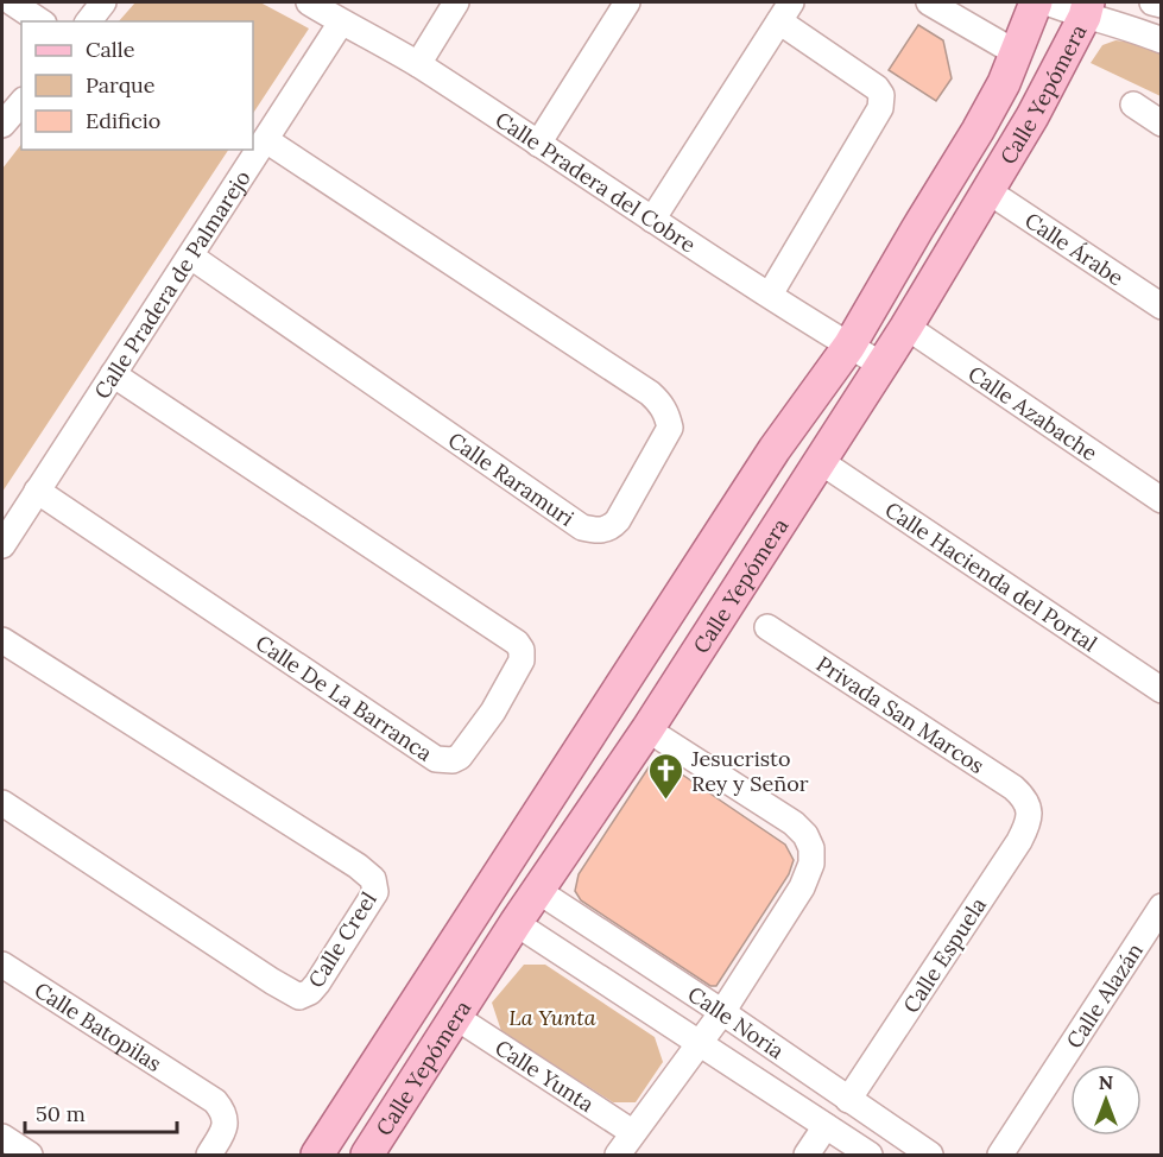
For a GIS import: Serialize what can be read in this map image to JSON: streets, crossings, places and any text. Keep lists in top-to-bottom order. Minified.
{"streets":{"main road":["Calle Yepómera"],"street":["Calle Pradera del Cobre","Calle Árabe","Calle Pradera de Palmarejo","Calle Azabache","Calle Raramuri","Calle Hacienda del Portal","Calle De La Barranca","Privada San Marcos","Calle Creel","Calle Espuela","Calle Alazán","Calle Noria","Calle Batopilas","Calle Yunta"]},"crossings":[["Calle Yepómera","Calle Pradera del Cobre"],["Calle Yepómera","Calle Árabe"],["Calle Yepómera","Calle Azabache"],["Calle Yepómera","Calle Hacienda del Portal"],["Calle Yepómera","Calle Noria"],["Calle Yepómera","Calle Yunta"],["Calle Pradera del Cobre","Calle Pradera de Palmarejo"],["Calle Pradera de Palmarejo","Calle Raramuri"],["Calle Pradera de Palmarejo","Calle De La Barranca"],["Privada San Marcos","Calle Espuela"],["Calle Espuela","Calle Noria"]],"parks":["La Yunta"],"places":{"church":["Jesucristo Rey y Señor"]},"legend":["Calle","Parque","Edificio"],"scale_bar":"50 m","north":"top"}
